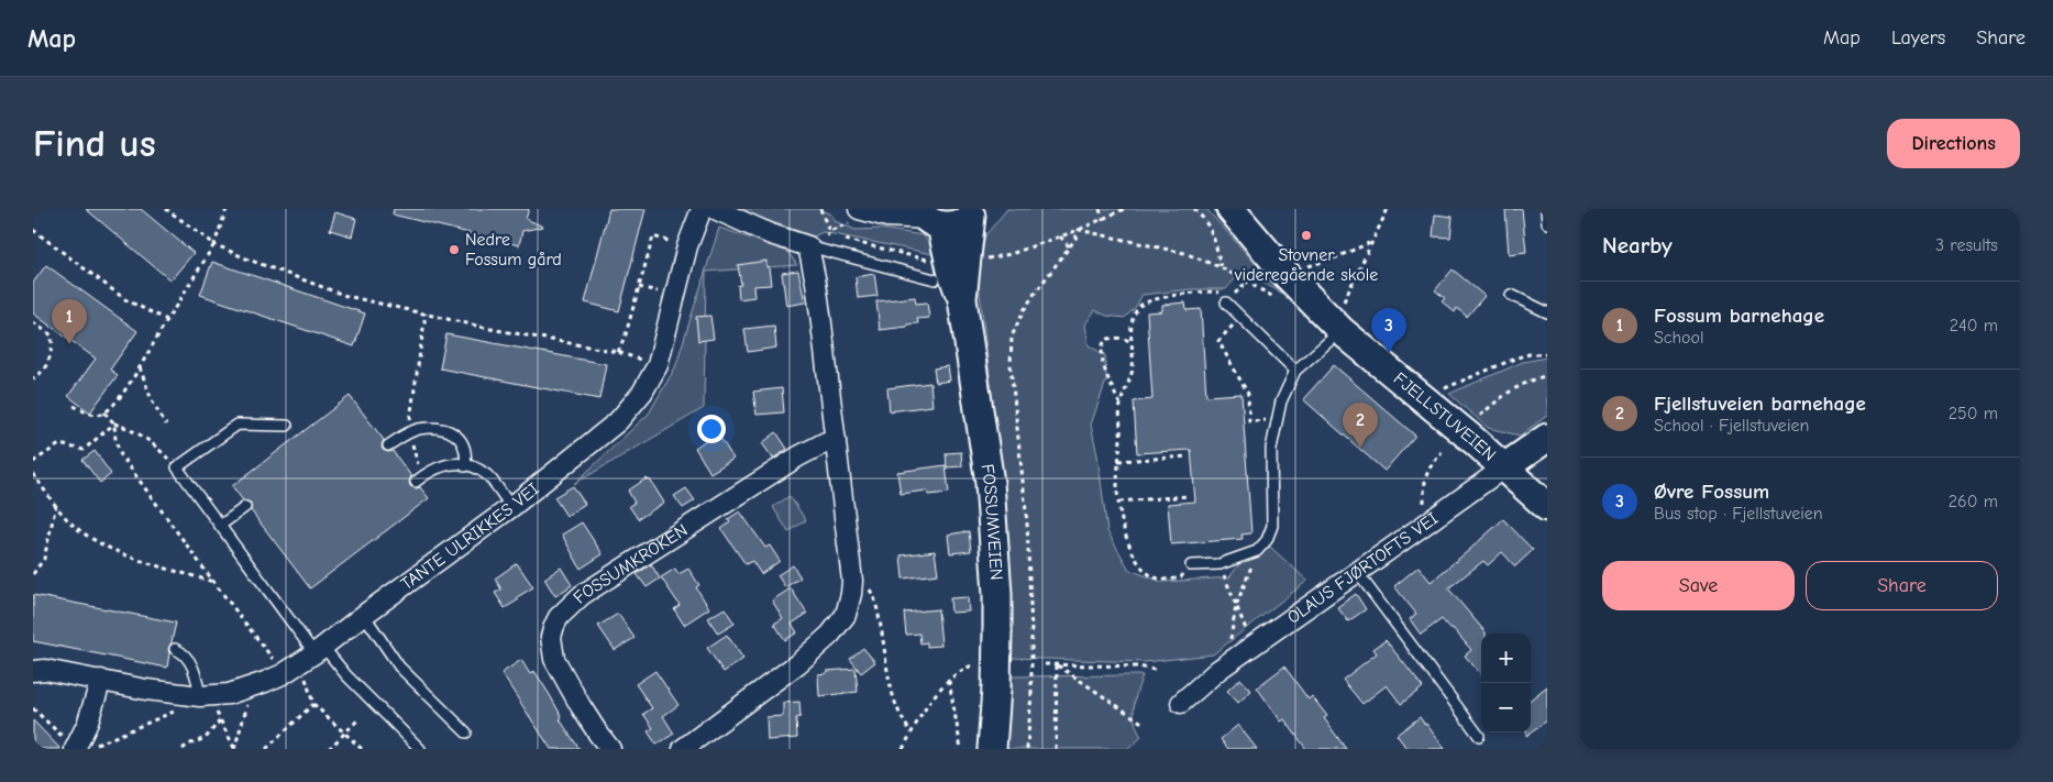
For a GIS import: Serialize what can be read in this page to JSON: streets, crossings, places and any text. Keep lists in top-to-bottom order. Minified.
{"streets":{"street":["FJELLSTUVEIEN","FOSSUMVEIEN","TANTE ULRIKKES VEI","FOSSUMKROKEN","OLAUS FJØRTOFTS VEI"]},"crossings":[["FJELLSTUVEIEN","OLAUS FJØRTOFTS VEI"]],"places":["Stovner videregående skole","Nedre Fossum gård"],"page":{"header":"Map","nav":["Map","Layers","Share"],"buttons":["Directions",["Save","Share"]],"title":"Find us","heading":["Nearby","3 results"],"list":[{"mark":"1","name":"Fossum barnehage","note":"School","value":"240 m"},{"mark":"2","name":"Fjellstuveien barnehage","note":"School · Fjellstuveien","value":"250 m"},{"mark":"3","name":"Øvre Fossum","note":"Bus stop · Fjellstuveien","value":"260 m"}],"pins":["1","3","2"],"map_buttons":["+","−"]}}
